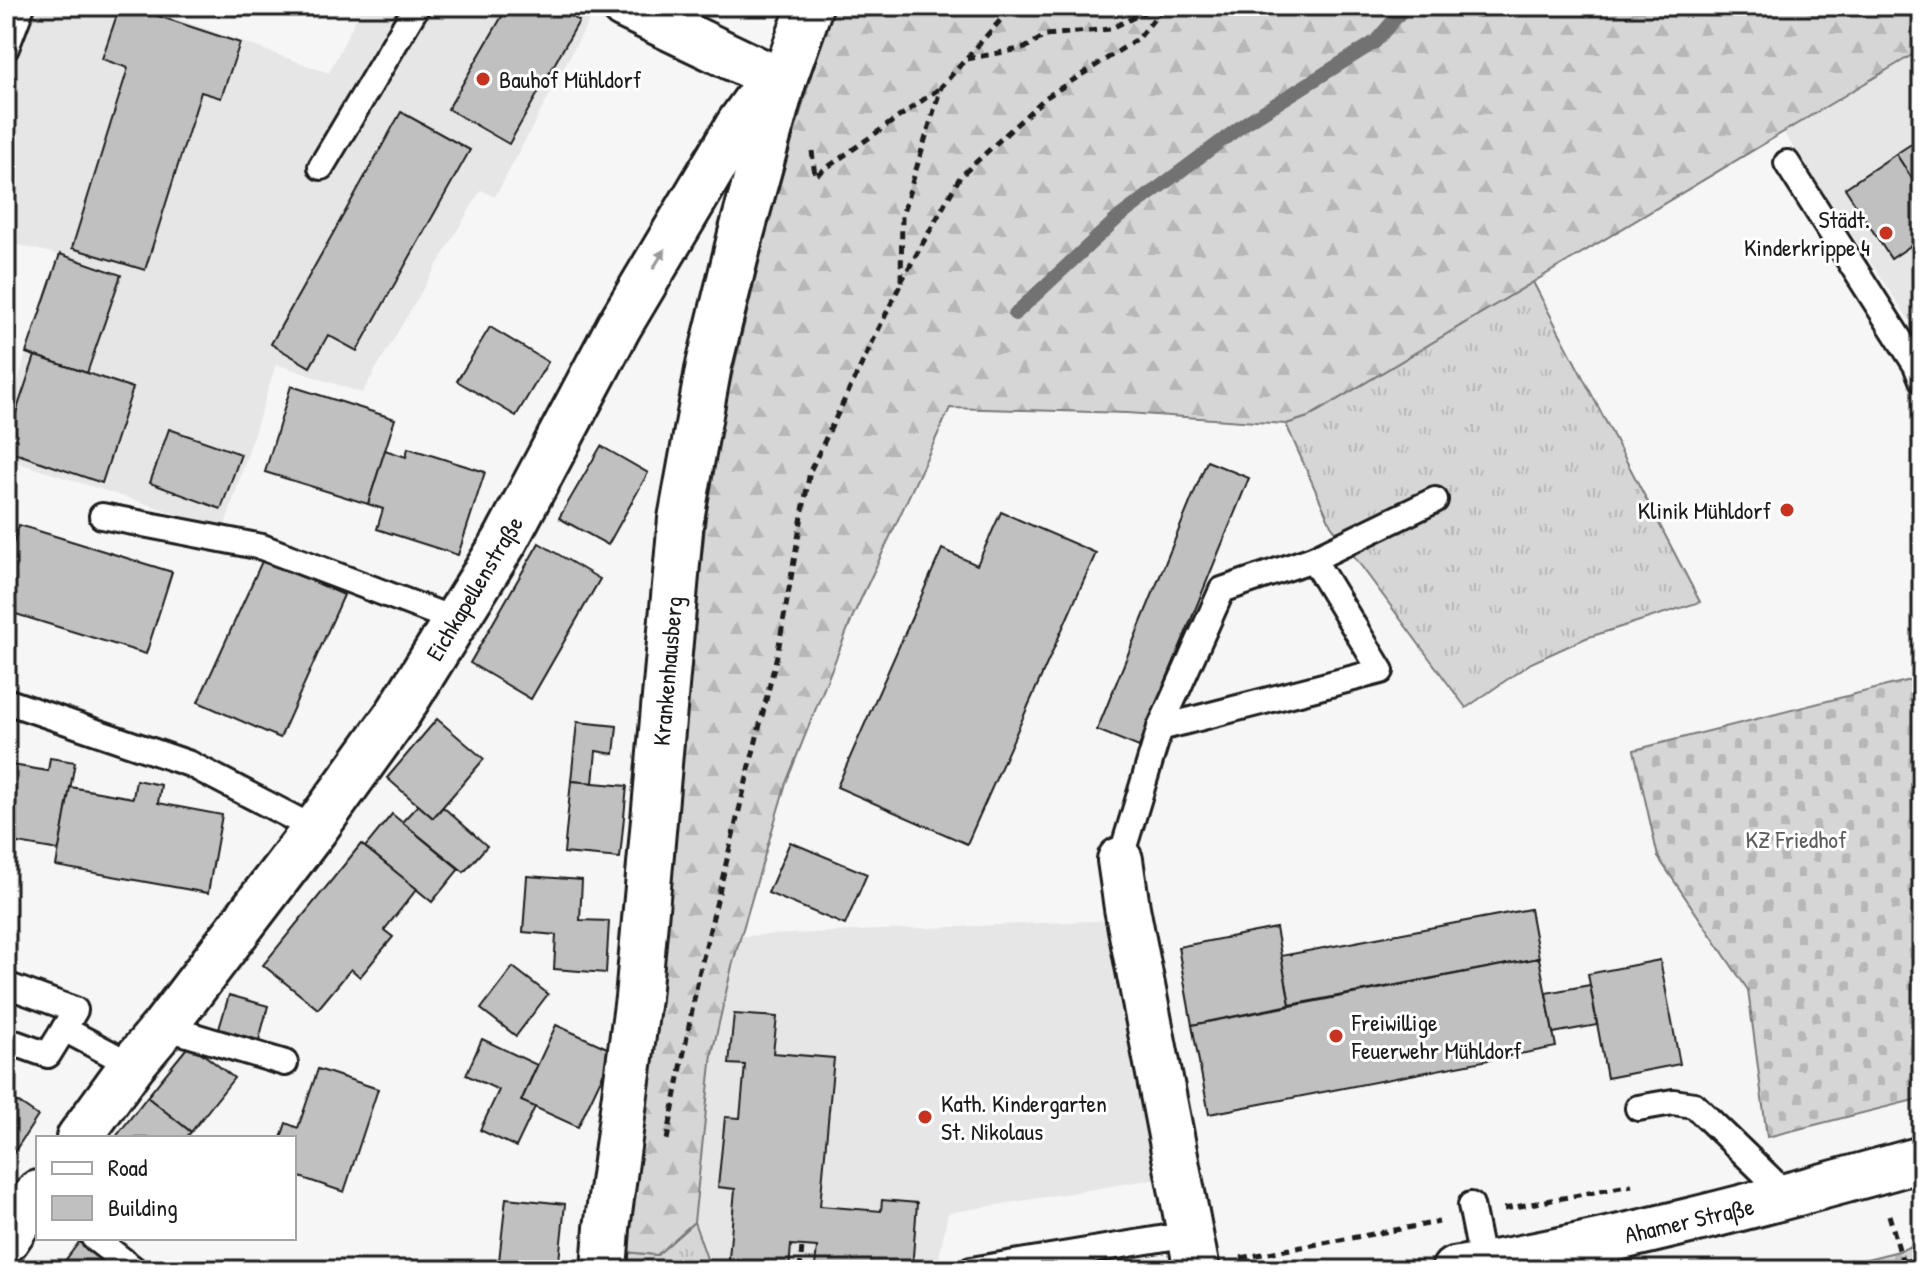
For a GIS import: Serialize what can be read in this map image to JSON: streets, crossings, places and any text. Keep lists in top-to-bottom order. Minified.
{"streets":{"street":["Eichkapellenstraße","Krankenhausberg","Ahamer Straße"]},"crossings":[["Eichkapellenstraße","Krankenhausberg"]],"one_way":["Eichkapellenstraße"],"parks":["KZ Friedhof"],"places":["Bauhof Mühldorf","Städt. Kinderkrippe 4","Klinik Mühldorf","Freiwillige Feuerwehr Mühldorf","Kath. Kindergarten St. Nikolaus"],"legend":["Road","Building"]}
